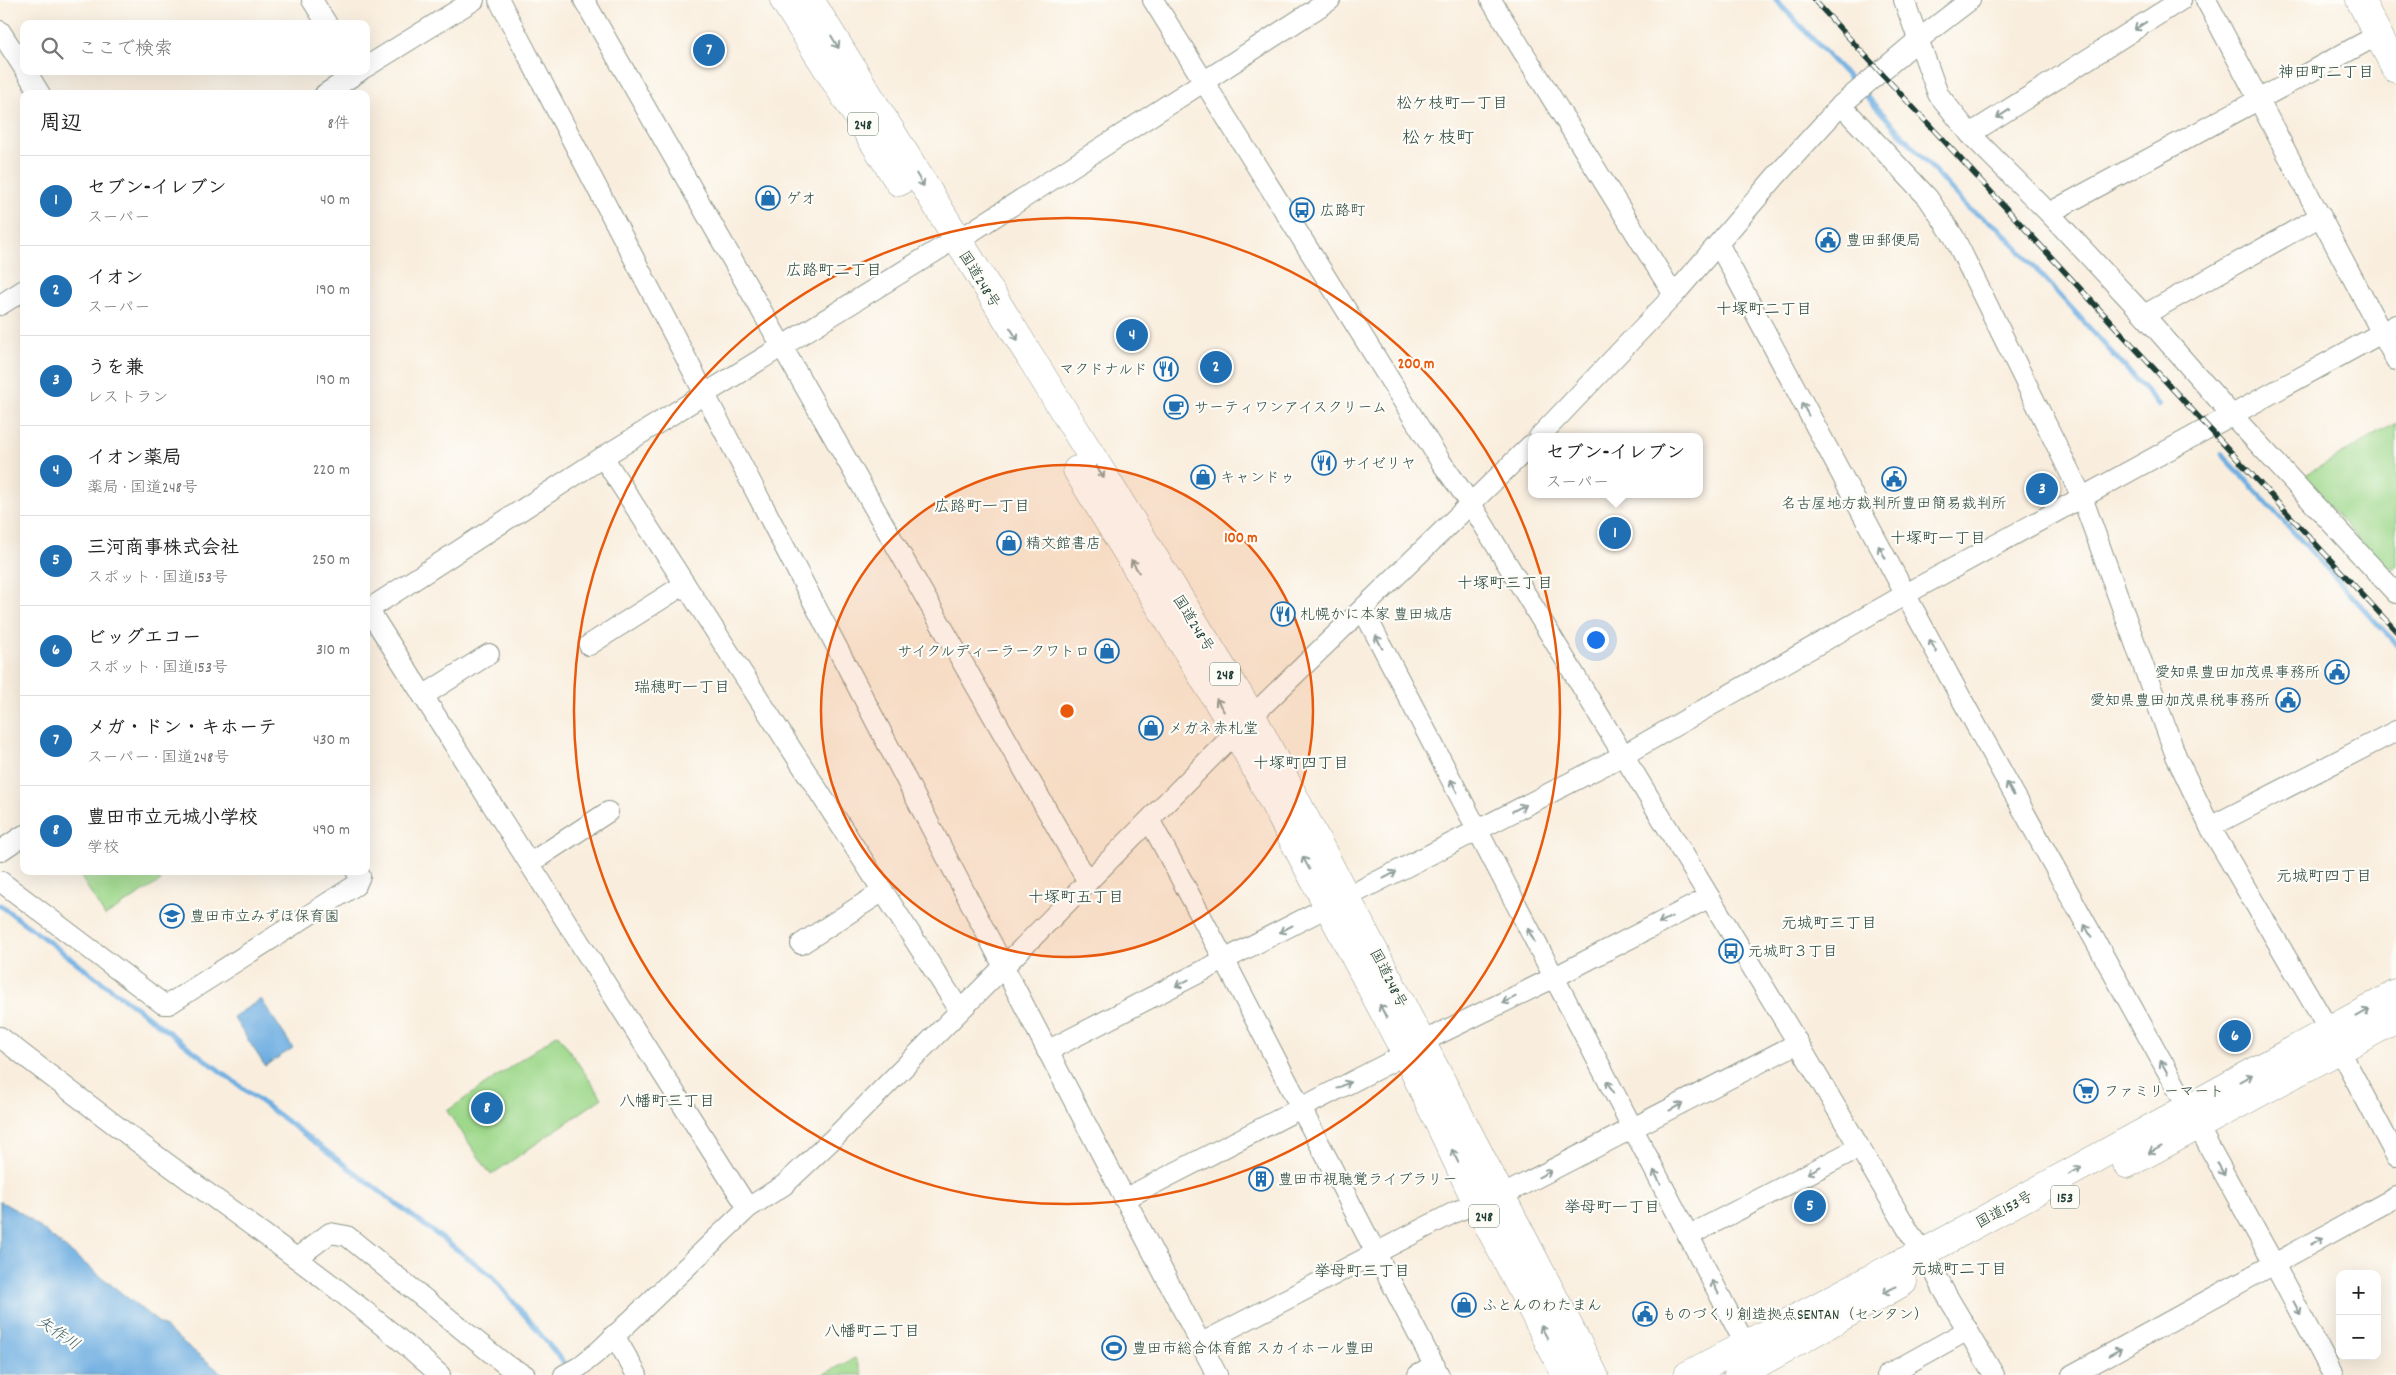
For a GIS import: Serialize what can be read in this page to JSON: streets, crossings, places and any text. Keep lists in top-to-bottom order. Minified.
{"streets":{"highway":["248","国道248号","153","国道153号"]},"districts":["神田町二丁目","松ケ枝町一丁目","松ヶ枝町","広路町二丁目","十塚町二丁目","広路町一丁目","十塚町一丁目","十塚町三丁目","瑞穂町一丁目","十塚町四丁目","元城町四丁目","十塚町五丁目","元城町三丁目","八幡町三丁目","挙母町一丁目","元城町二丁目","挙母町三丁目","八幡町二丁目"],"water":["矢作川"],"places":{"shop":["ゲオ","キャンドゥ","精文館書店","サイクルディーラークワトロ","メガネ赤札堂","ふとんのわたまん"],"bus stop":["広路町","元城町３丁目"],"public building":["豊田郵便局","名古屋地方裁判所豊田簡易裁判所","愛知県豊田加茂県事務所","愛知県豊田加茂県税事務所","ものづくり創造拠点SENTAN（センタン）"],"restaurant":["マクドナルド","サイゼリヤ","札幌かに本家 豊田城店"],"cafe":["サーティワンアイスクリーム"],"school or university":["豊田市立みずほ保育園"],"supermarket":["ファミリーマート"],"building":["豊田市視聴覚ライブラリー"],"sports":["豊田市総合体育館 スカイホール豊田"]},"page":{"search":"ここで検索","pins":["7","4","2","3","1","6","8","5"],"heading":["周辺","8件"],"list":[{"mark":"1","name":"セブン-イレブン","note":"スーパー","value":"40 m"},{"mark":"2","name":"イオン","note":"スーパー","value":"190 m"},{"mark":"3","name":"うを兼","note":"レストラン","value":"190 m"},{"mark":"4","name":"イオン薬局","note":"薬局 · 国道248号","value":"220 m"},{"mark":"5","name":"三河商事株式会社","note":"スポット · 国道153号","value":"250 m"},{"mark":"6","name":"ビッグエコー","note":"スポット · 国道153号","value":"310 m"},{"mark":"7","name":"メガ・ドン・キホーテ","note":"スーパー · 国道248号","value":"430 m"},{"mark":"8","name":"豊田市立元城小学校","note":"学校","value":"490 m"}],"popup":["セブン-イレブン","スーパー"],"map_buttons":["+","−"]},"rings":["200 m","100 m"]}
